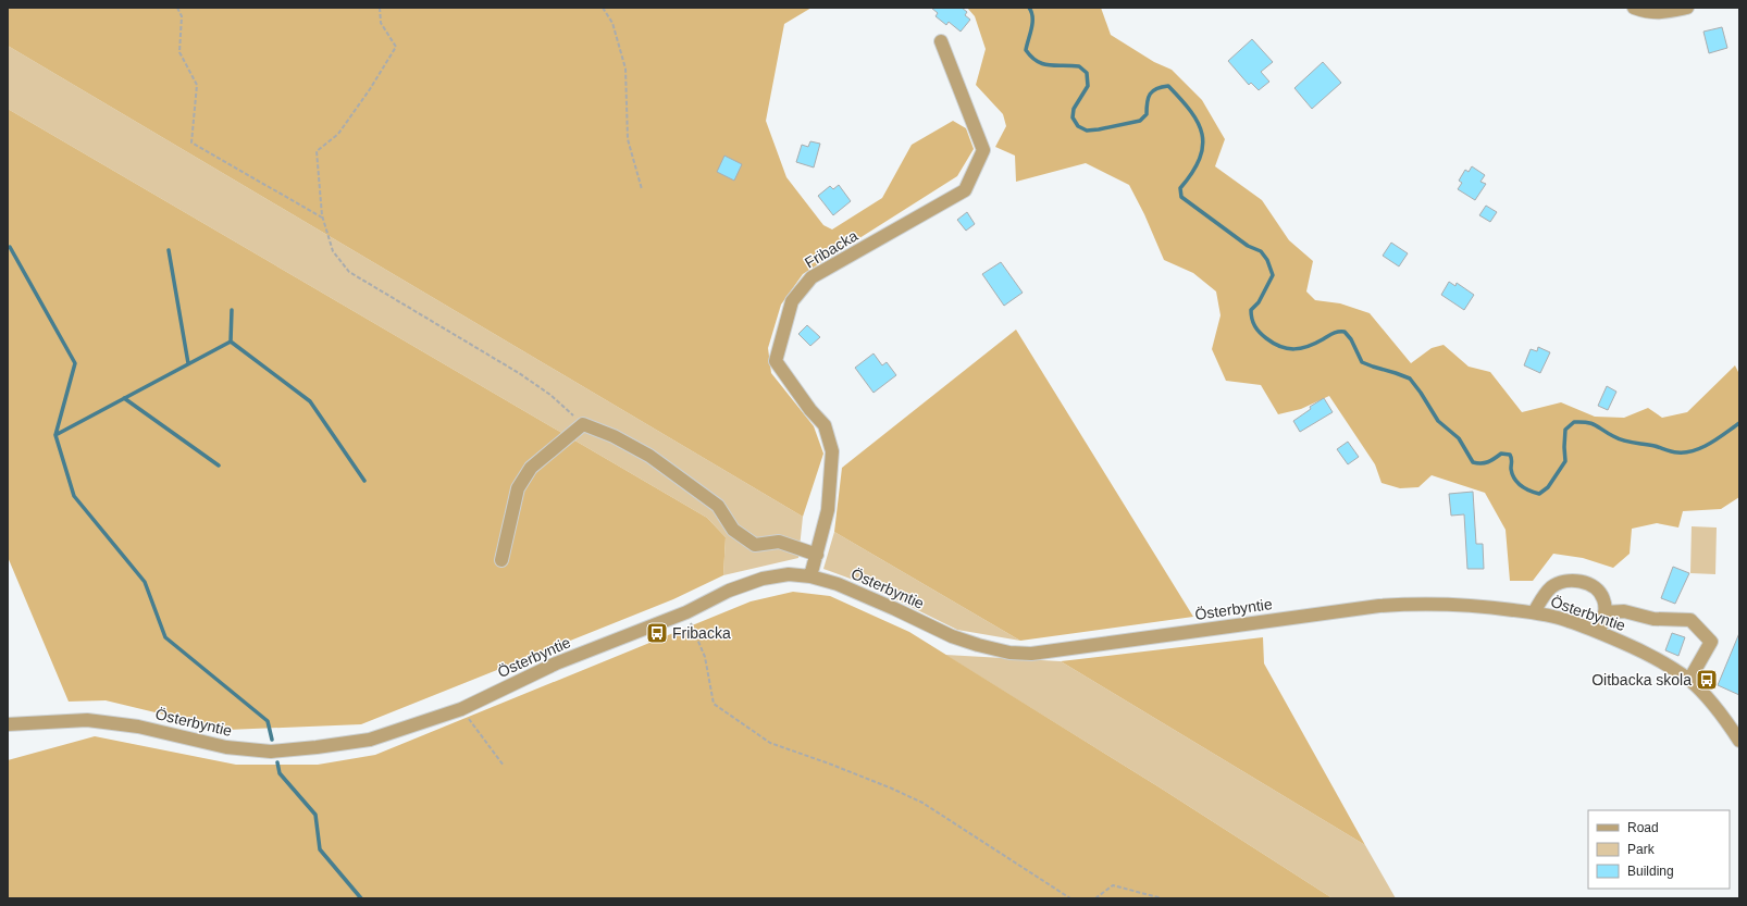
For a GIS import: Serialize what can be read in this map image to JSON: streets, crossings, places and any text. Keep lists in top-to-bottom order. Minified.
{"streets":{"street":["Fribacka","Österbyntie"]},"crossings":[["Fribacka","Österbyntie"]],"places":{"bus stop":["Fribacka","Oitbacka skola"]},"legend":["Road","Park","Building"]}
